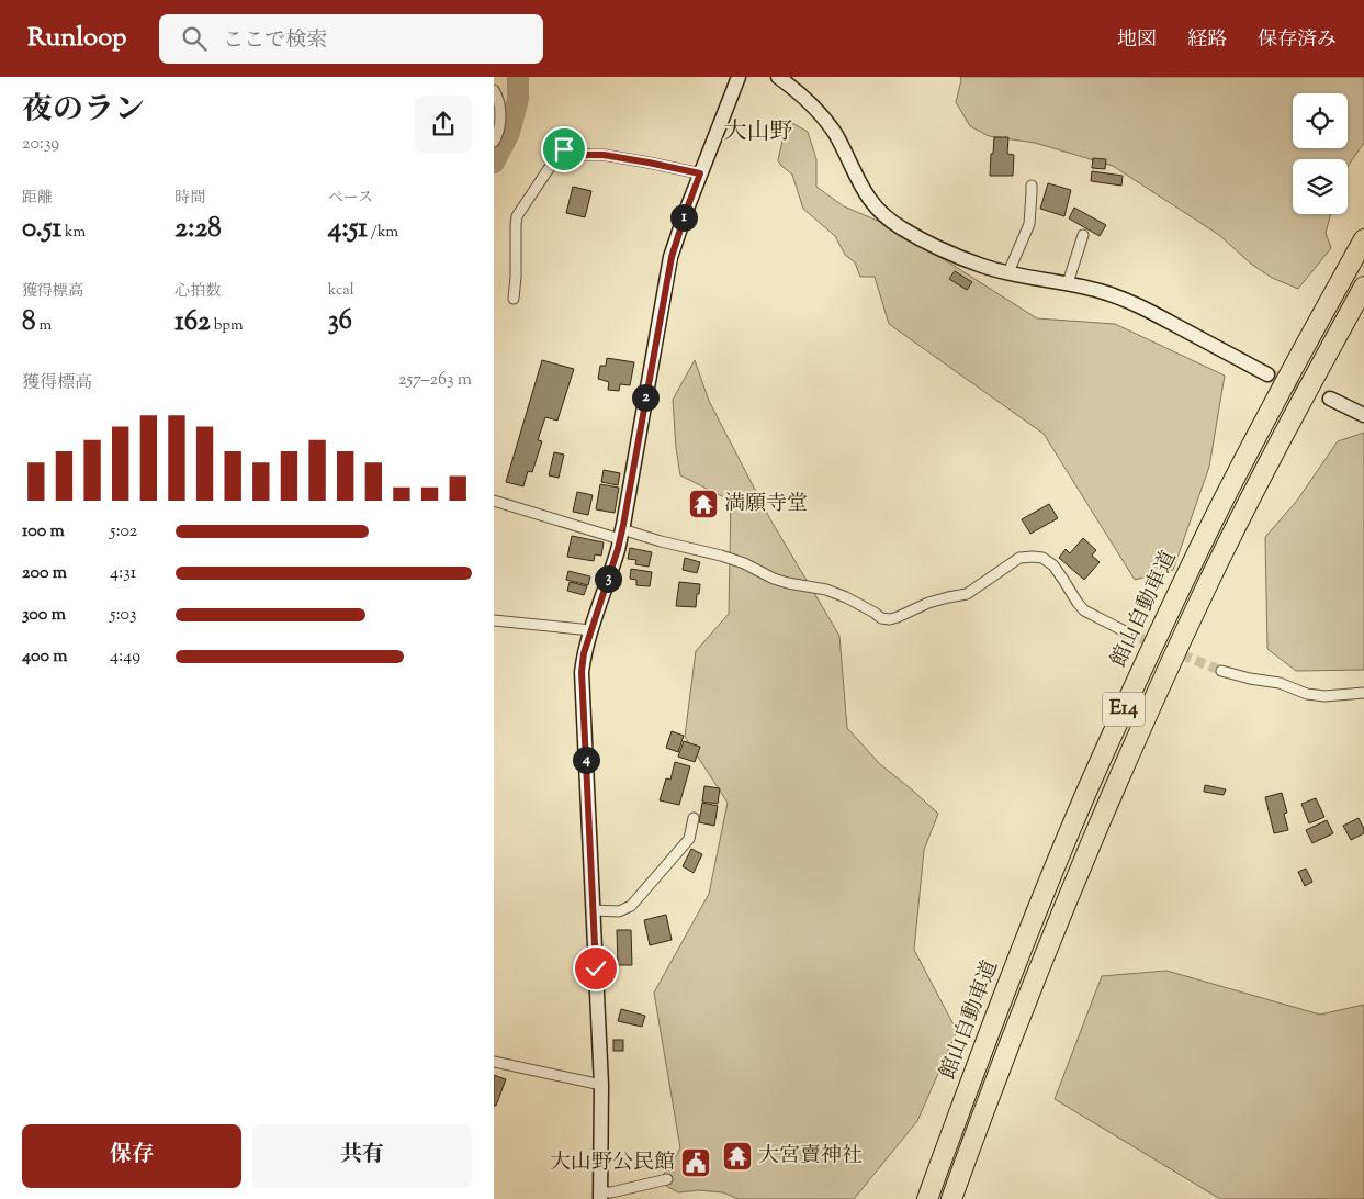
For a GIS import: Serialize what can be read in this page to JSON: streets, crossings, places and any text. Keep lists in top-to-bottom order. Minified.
{"streets":{"highway":["館山自動車道","E14"]},"districts":["大山野"],"places":{"temple":["満願寺堂","大宮賣神社"],"public building":["大山野公民館"]},"page":{"header":"Runloop","search":"ここで検索","nav":["地図","経路","保存済み"],"heading":["夜のラン","20:39"],"stats":[["距離","0.51 km"],["時間","2:28"],["ペース","4:51 /km"],["獲得標高","8 m"],["心拍数","162 bpm"],["kcal","36"]],"pins":["1","2","3","4"],"chart":["獲得標高","257–263 m"],"list":[{"name":"100 m","note":"5:02"},{"name":"200 m","note":"4:31"},{"name":"300 m","note":"5:03"},{"name":"400 m","note":"4:49"}],"buttons":["保存","共有"]}}
